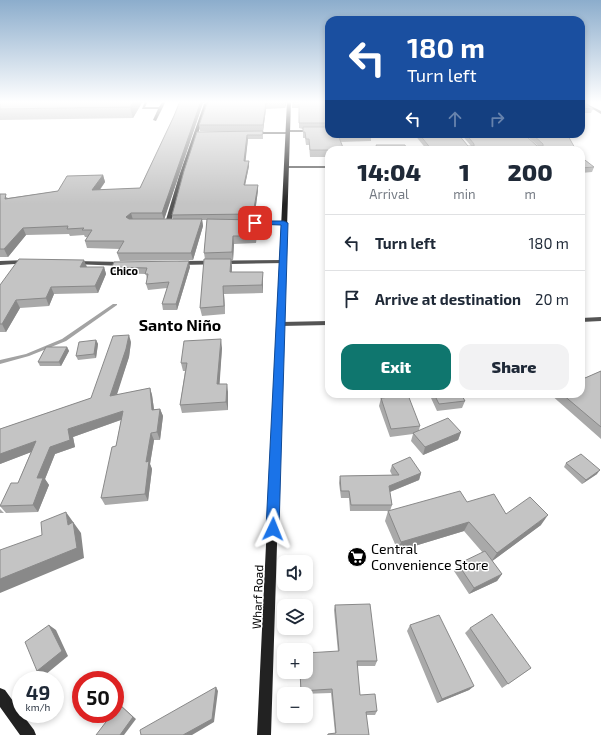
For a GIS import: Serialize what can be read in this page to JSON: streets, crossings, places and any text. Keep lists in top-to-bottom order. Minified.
{"streets":{"main road":["Wharf Road"]},"districts":["Chico","Santo Niño"],"places":{"supermarket":["Central Convenience Store"]},"page":{"turn":["180 m","Turn left"],"eta":["14:04","Arrival","1","min","200","m"],"list":[{"name":"Turn left","value":"180 m"},{"name":"Arrive at destination","value":"20 m"}],"buttons":["Exit","Share"],"map_buttons":["+","−"],"speed":"49 km/h","limit":"50"}}
